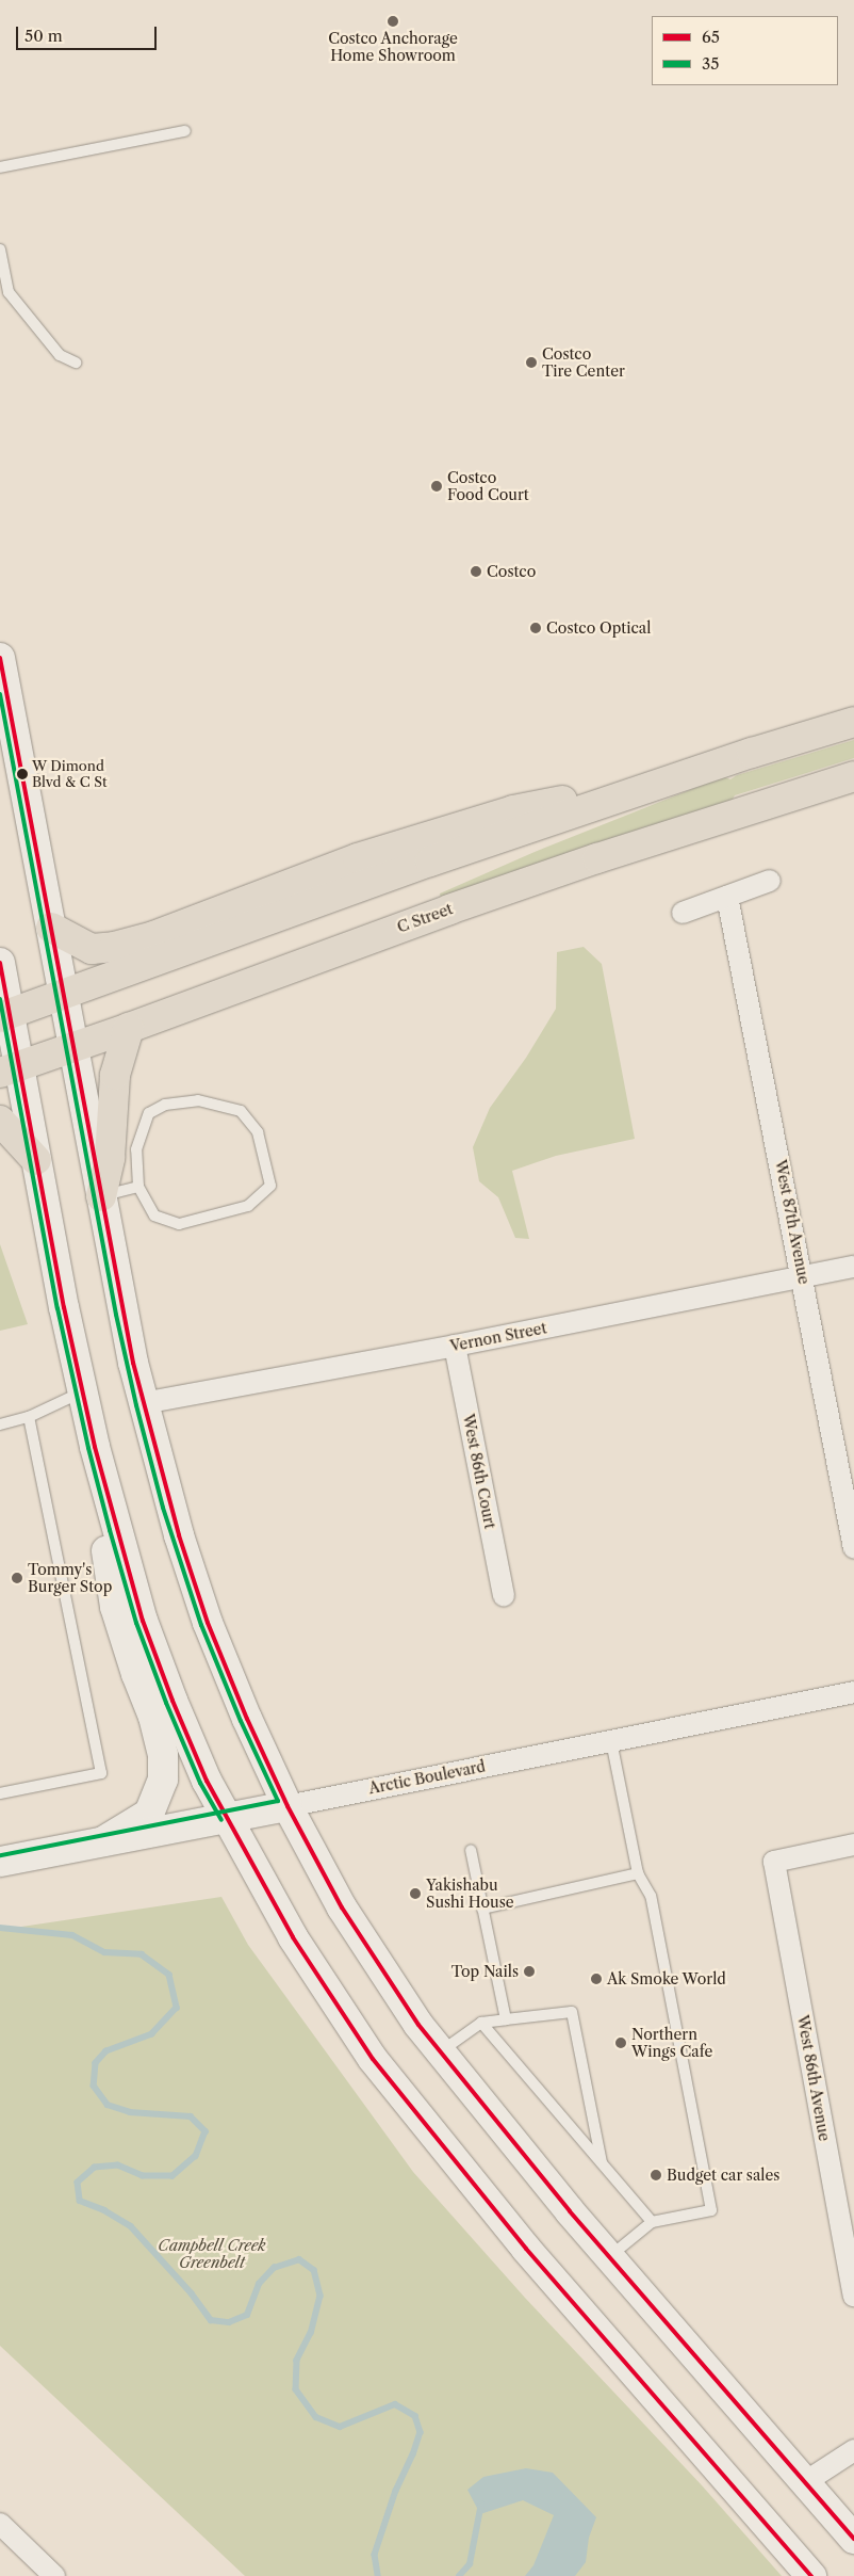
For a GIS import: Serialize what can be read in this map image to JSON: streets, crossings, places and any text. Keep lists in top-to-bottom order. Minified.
{"streets":{"main road":["C Street","Arctic Boulevard"],"street":["West 87th Avenue","Vernon Street","West 86th Court","West 86th Avenue"]},"crossings":[["West 87th Avenue","Vernon Street"],["Vernon Street","West 86th Court"]],"parks":["Campbell Creek Greenbelt"],"places":["Costco Anchorage Home Showroom","Costco Tire Center","Costco Food Court","Costco","Costco Optical","W Dimond Blvd & C St","Tommy's Burger Stop","Yakishabu Sushi House","Top Nails","Ak Smoke World","Northern Wings Cafe","Budget car sales"],"lines":["transit line 65","transit line 35"],"legend":["65","35"],"scale_bar":"50 m"}
